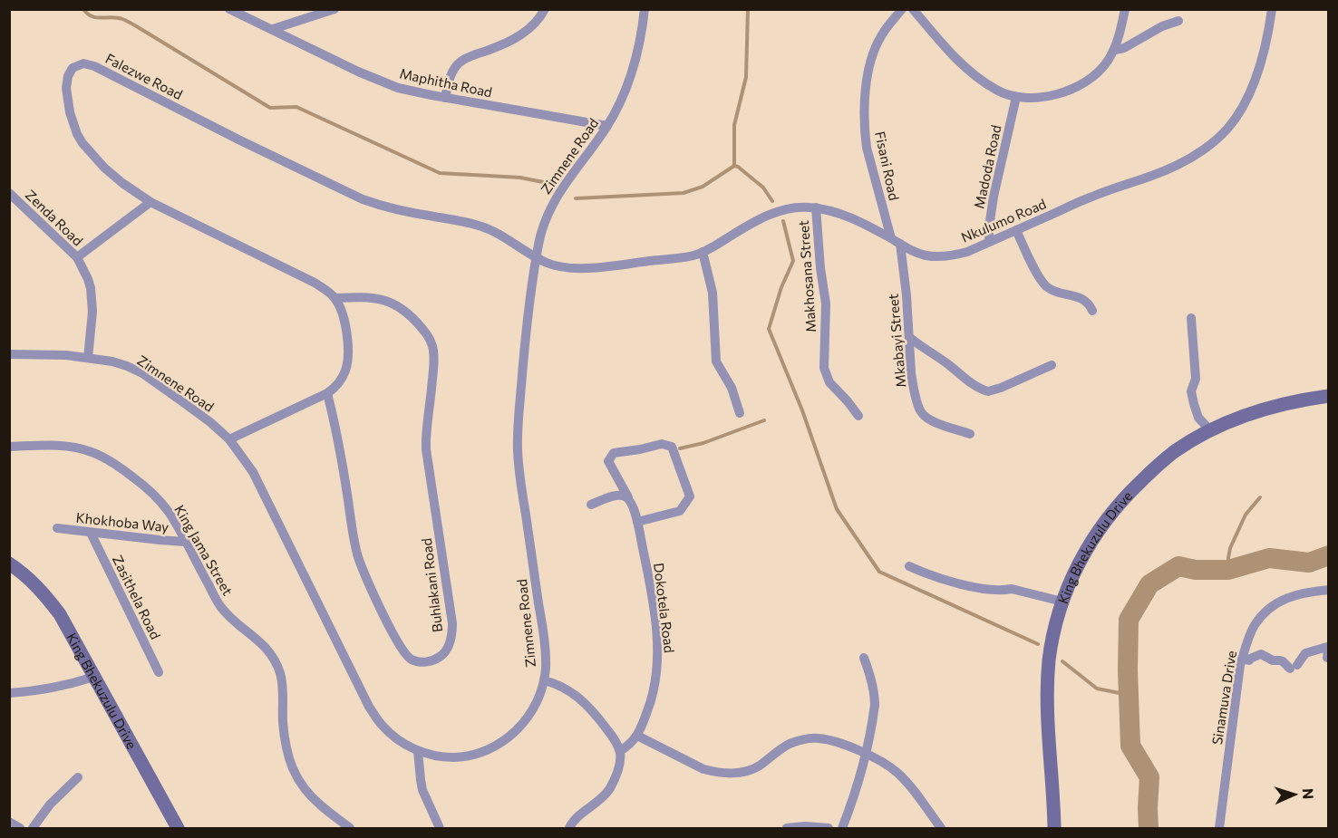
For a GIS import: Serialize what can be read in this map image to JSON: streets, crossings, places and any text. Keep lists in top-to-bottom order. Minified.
{"streets":{"street":["Falezwe Road","Maphitha Road","Zimnene Road","Fisani Road","Madoda Road","Zenda Road","Nkulumo Road","Makhosana Street","Mkabayi Street","Khokhoba Way","King Bhekuzulu Drive","King Jama Street","Buhlakani Road","Zasithela Road","Dokotela Road","Sinamuva Drive"]},"crossings":[["Falezwe Road","Zimnene Road"],["Falezwe Road","Nkulumo Road"],["Falezwe Road","Buhlakani Road"],["Maphitha Road","Zimnene Road"],["Zimnene Road","Zenda Road"],["Zimnene Road","Nkulumo Road"],["Fisani Road","Nkulumo Road"],["Madoda Road","Nkulumo Road"],["Nkulumo Road","Makhosana Street"],["Nkulumo Road","Mkabayi Street"],["Khokhoba Way","King Jama Street"],["Khokhoba Way","Zasithela Road"]],"north":"right"}
